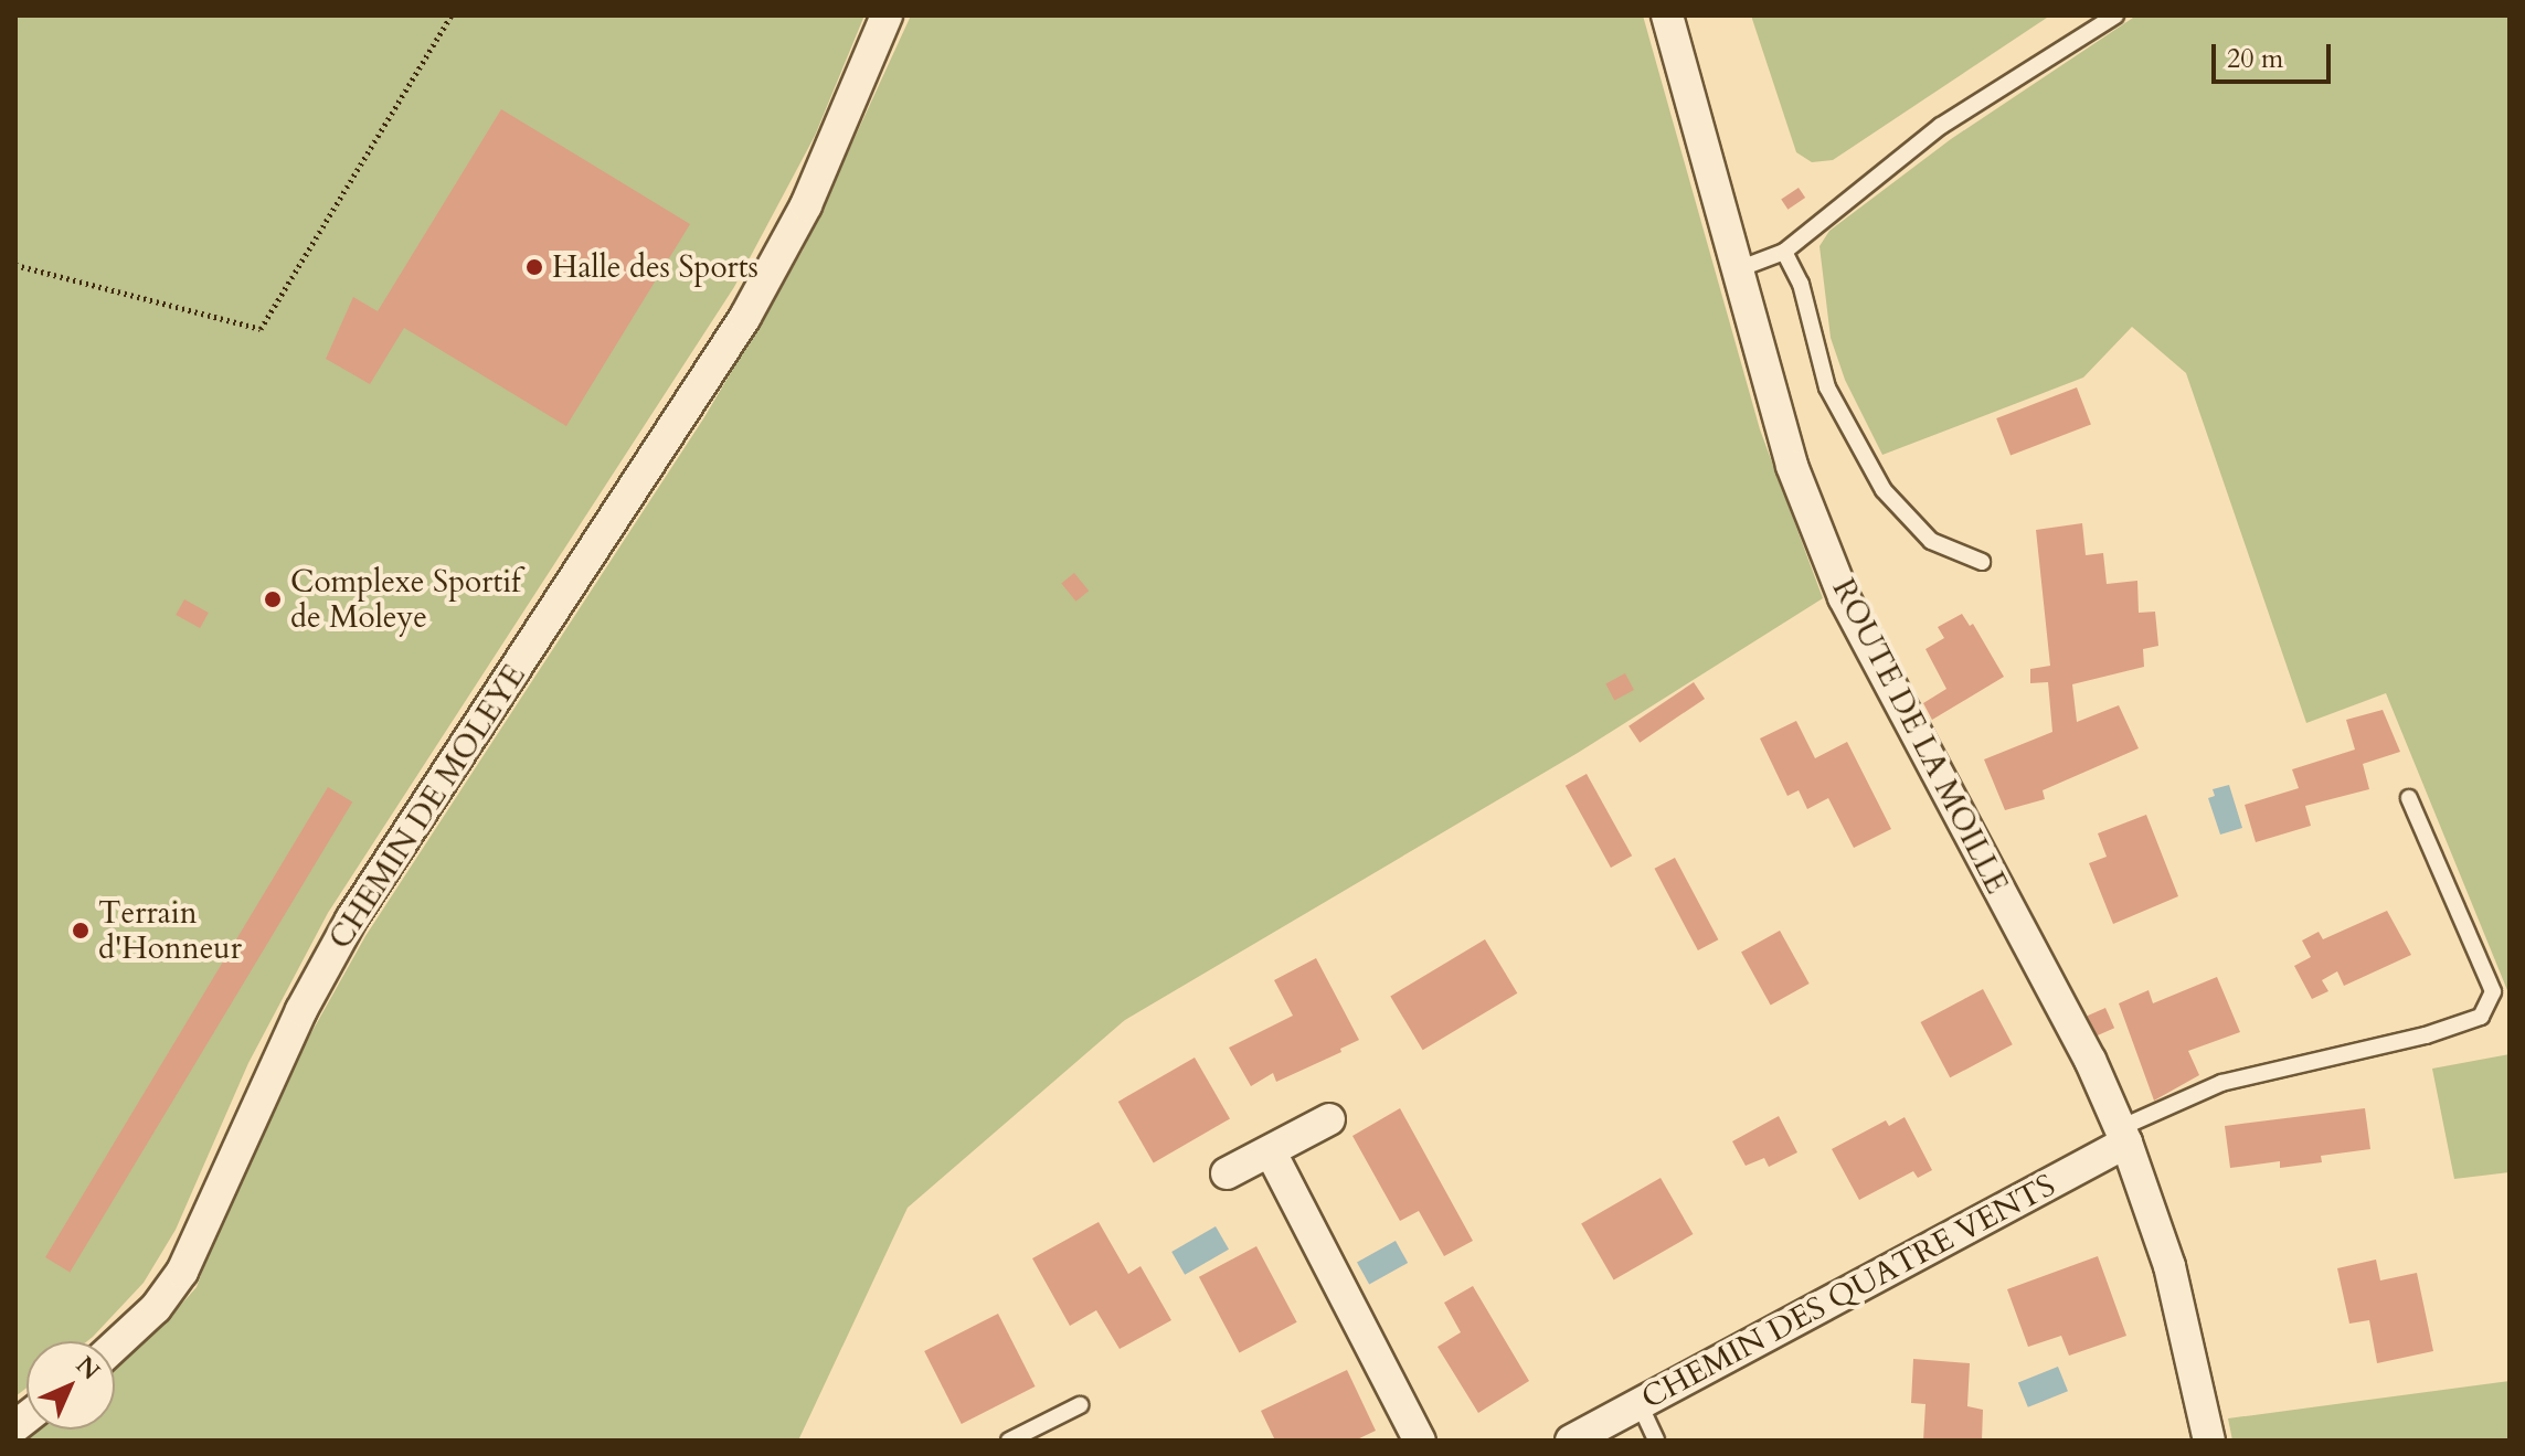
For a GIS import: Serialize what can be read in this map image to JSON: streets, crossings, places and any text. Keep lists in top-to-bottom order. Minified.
{"streets":{"street":["ROUTE DE LA MOILLE","CHEMIN DE MOLEYE","CHEMIN DES QUATRE VENTS"]},"crossings":[["ROUTE DE LA MOILLE","CHEMIN DES QUATRE VENTS"]],"places":["Halle des Sports","Complexe Sportif de Moleye","Terrain d'Honneur"],"scale_bar":"20 m","north":"top right"}
